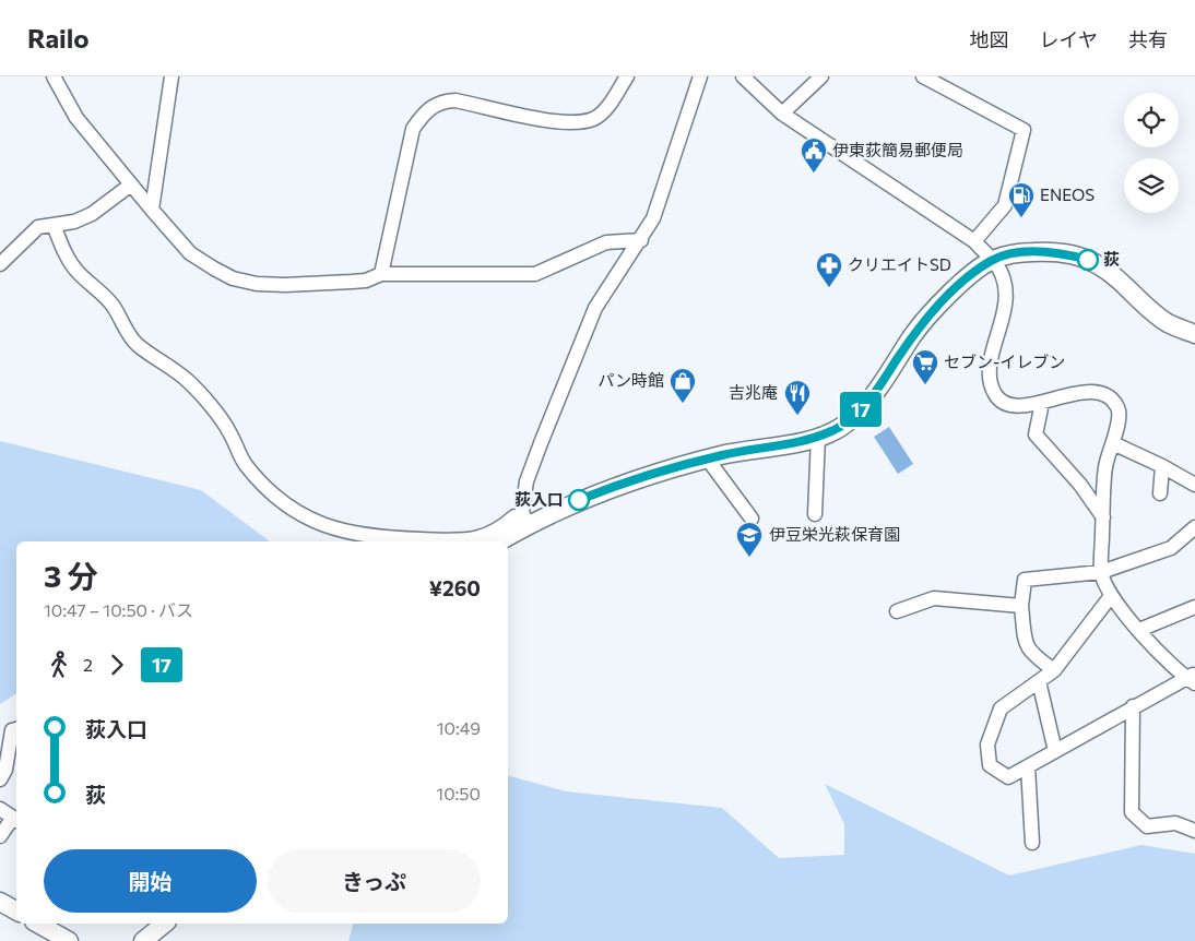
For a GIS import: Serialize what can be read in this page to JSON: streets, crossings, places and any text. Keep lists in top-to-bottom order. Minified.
{"places":{"public building":["伊東荻簡易郵便局"],"fuel station":["ENEOS"],"other":["荻","荻入口"],"pharmacy":["クリエイトSD"],"supermarket":["セブン-イレブン"],"shop":["パン時館"],"restaurant":["吉兆庵"],"school or university":["伊豆栄光萩保育園"]},"lines":["bus line 17"],"page":{"header":"Railo","nav":["地図","レイヤ","共有"],"on_map":"17","heading":["3 分","10:47 – 10:50 · バス","¥260"],"legs":["2","17"],"list":[{"name":"荻入口","value":"10:49"},{"name":"荻","value":"10:50"}],"buttons":["開始","きっぷ"]}}
